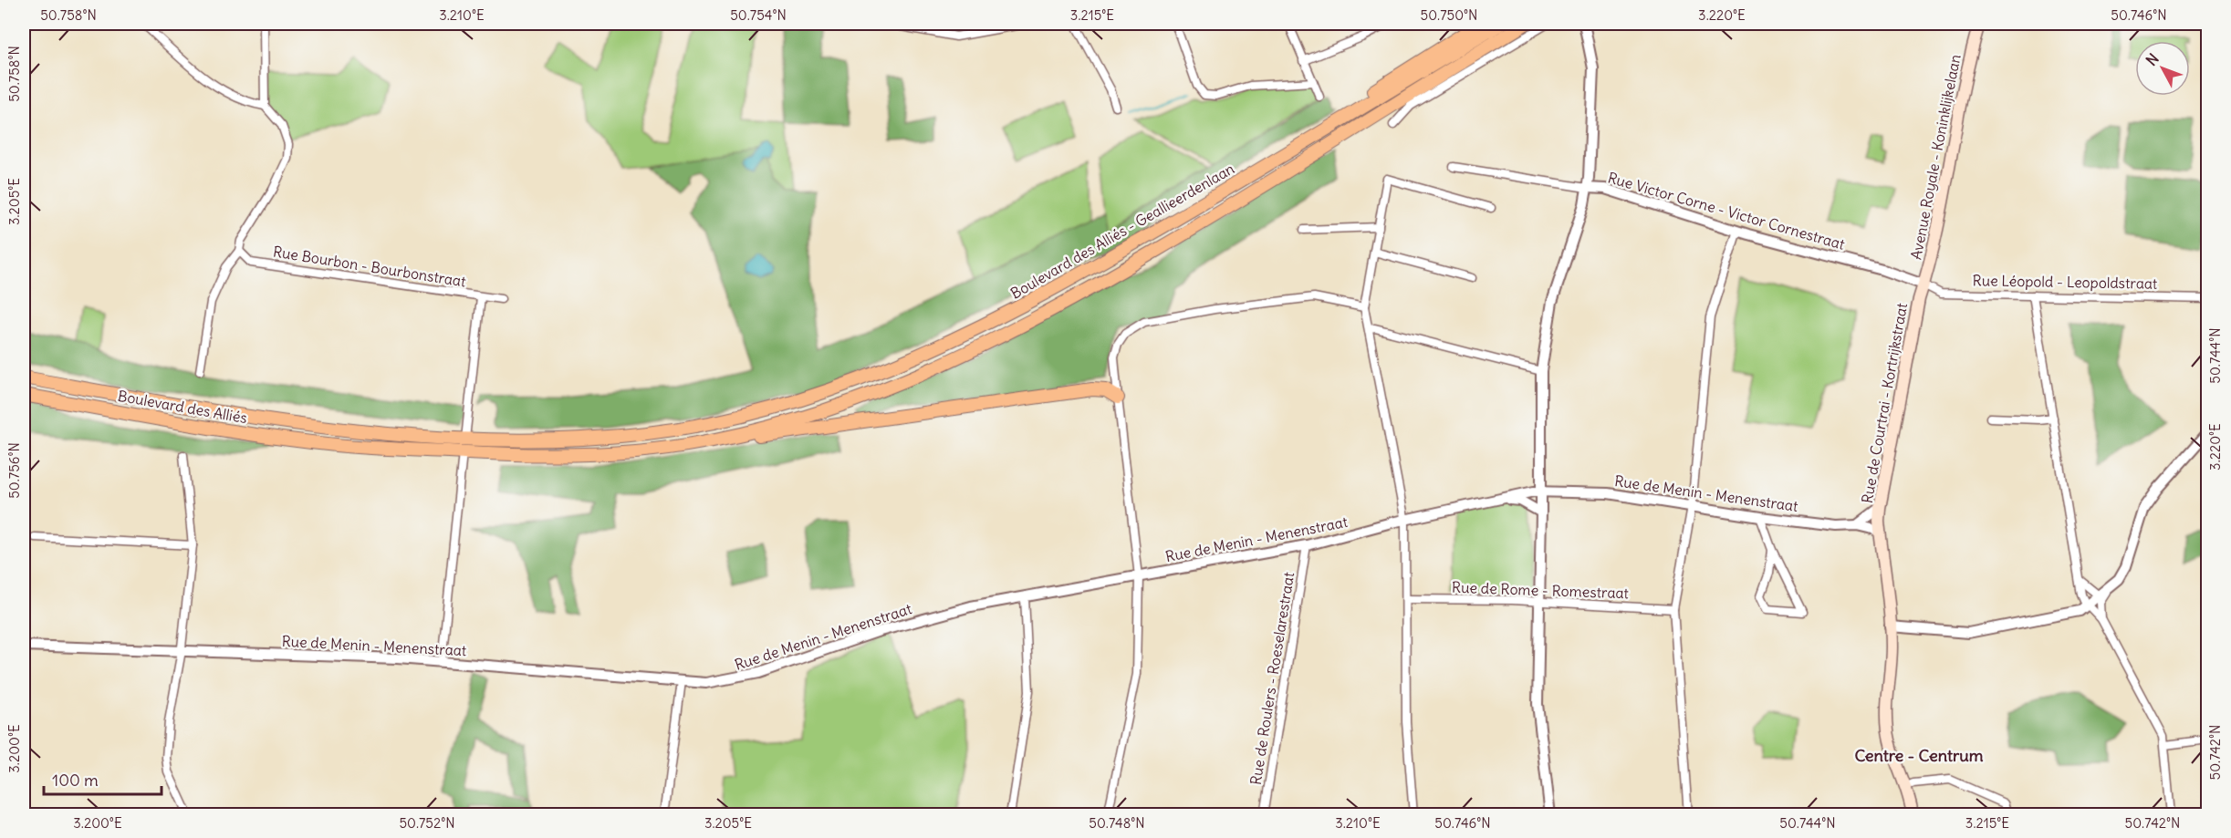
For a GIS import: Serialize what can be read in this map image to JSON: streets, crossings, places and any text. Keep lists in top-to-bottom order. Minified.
{"streets":{"highway":["Boulevard des Alliés - Geallieerdenlaan","Boulevard des Alliés"],"main road":["Avenue Royale - Koninklijkelaan","Rue de Courtrai - Kortrijkstraat"],"street":["Rue Victor Corne - Victor Cornestraat","Rue Bourbon - Bourbonstraat","Rue Léopold - Leopoldstraat","Rue de Menin - Menenstraat","Rue de Rome - Romestraat","Rue de Roulers - Roeselarestraat"]},"crossings":[["Avenue Royale - Koninklijkelaan","Rue Victor Corne - Victor Cornestraat"],["Avenue Royale - Koninklijkelaan","Rue Léopold - Leopoldstraat"],["Avenue Royale - Koninklijkelaan","Rue de Courtrai - Kortrijkstraat"],["Rue Victor Corne - Victor Cornestraat","Rue Léopold - Leopoldstraat"],["Rue Victor Corne - Victor Cornestraat","Rue de Courtrai - Kortrijkstraat"],["Boulevard des Alliés - Geallieerdenlaan","Boulevard des Alliés"],["Rue Léopold - Leopoldstraat","Rue de Courtrai - Kortrijkstraat"],["Rue de Courtrai - Kortrijkstraat","Rue de Menin - Menenstraat"],["Rue de Menin - Menenstraat","Rue de Roulers - Roeselarestraat"]],"districts":["Centre - Centrum"],"scale_bar":"100 m","north":"top left","coordinates":["50.758°N","3.210°E","50.754°N","3.215°E","50.750°N","3.220°E","50.746°N","3.205°E","50.744°N","50.756°N","3.200°E","50.742°N","50.752°N","50.748°N"]}
